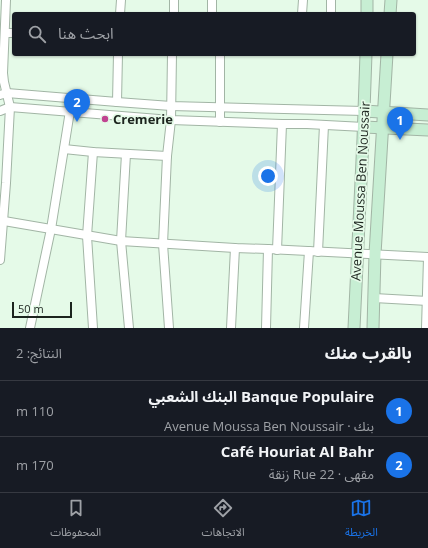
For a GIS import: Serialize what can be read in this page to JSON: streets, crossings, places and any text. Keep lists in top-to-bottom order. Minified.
{"streets":{"street":["Avenue Moussa Ben Noussair"]},"places":["Cremerie"],"scale_bar":"50 m","page":{"search":"ابحث هنا","pins":["2","1"],"scale":"50 m","heading":["بالقرب منك","النتائج: 2"],"list":[{"mark":"1","name":"Banque Populaire البنك الشعبي","note":"بنك · Avenue Moussa Ben Noussair","value":"110 m"},{"mark":"2","name":"Café Houriat Al Bahr","note":"مقهى · Rue 22 زنقة","value":"170 m"}],"nav":["الخريطة","الاتجاهات","المحفوظات"]}}
